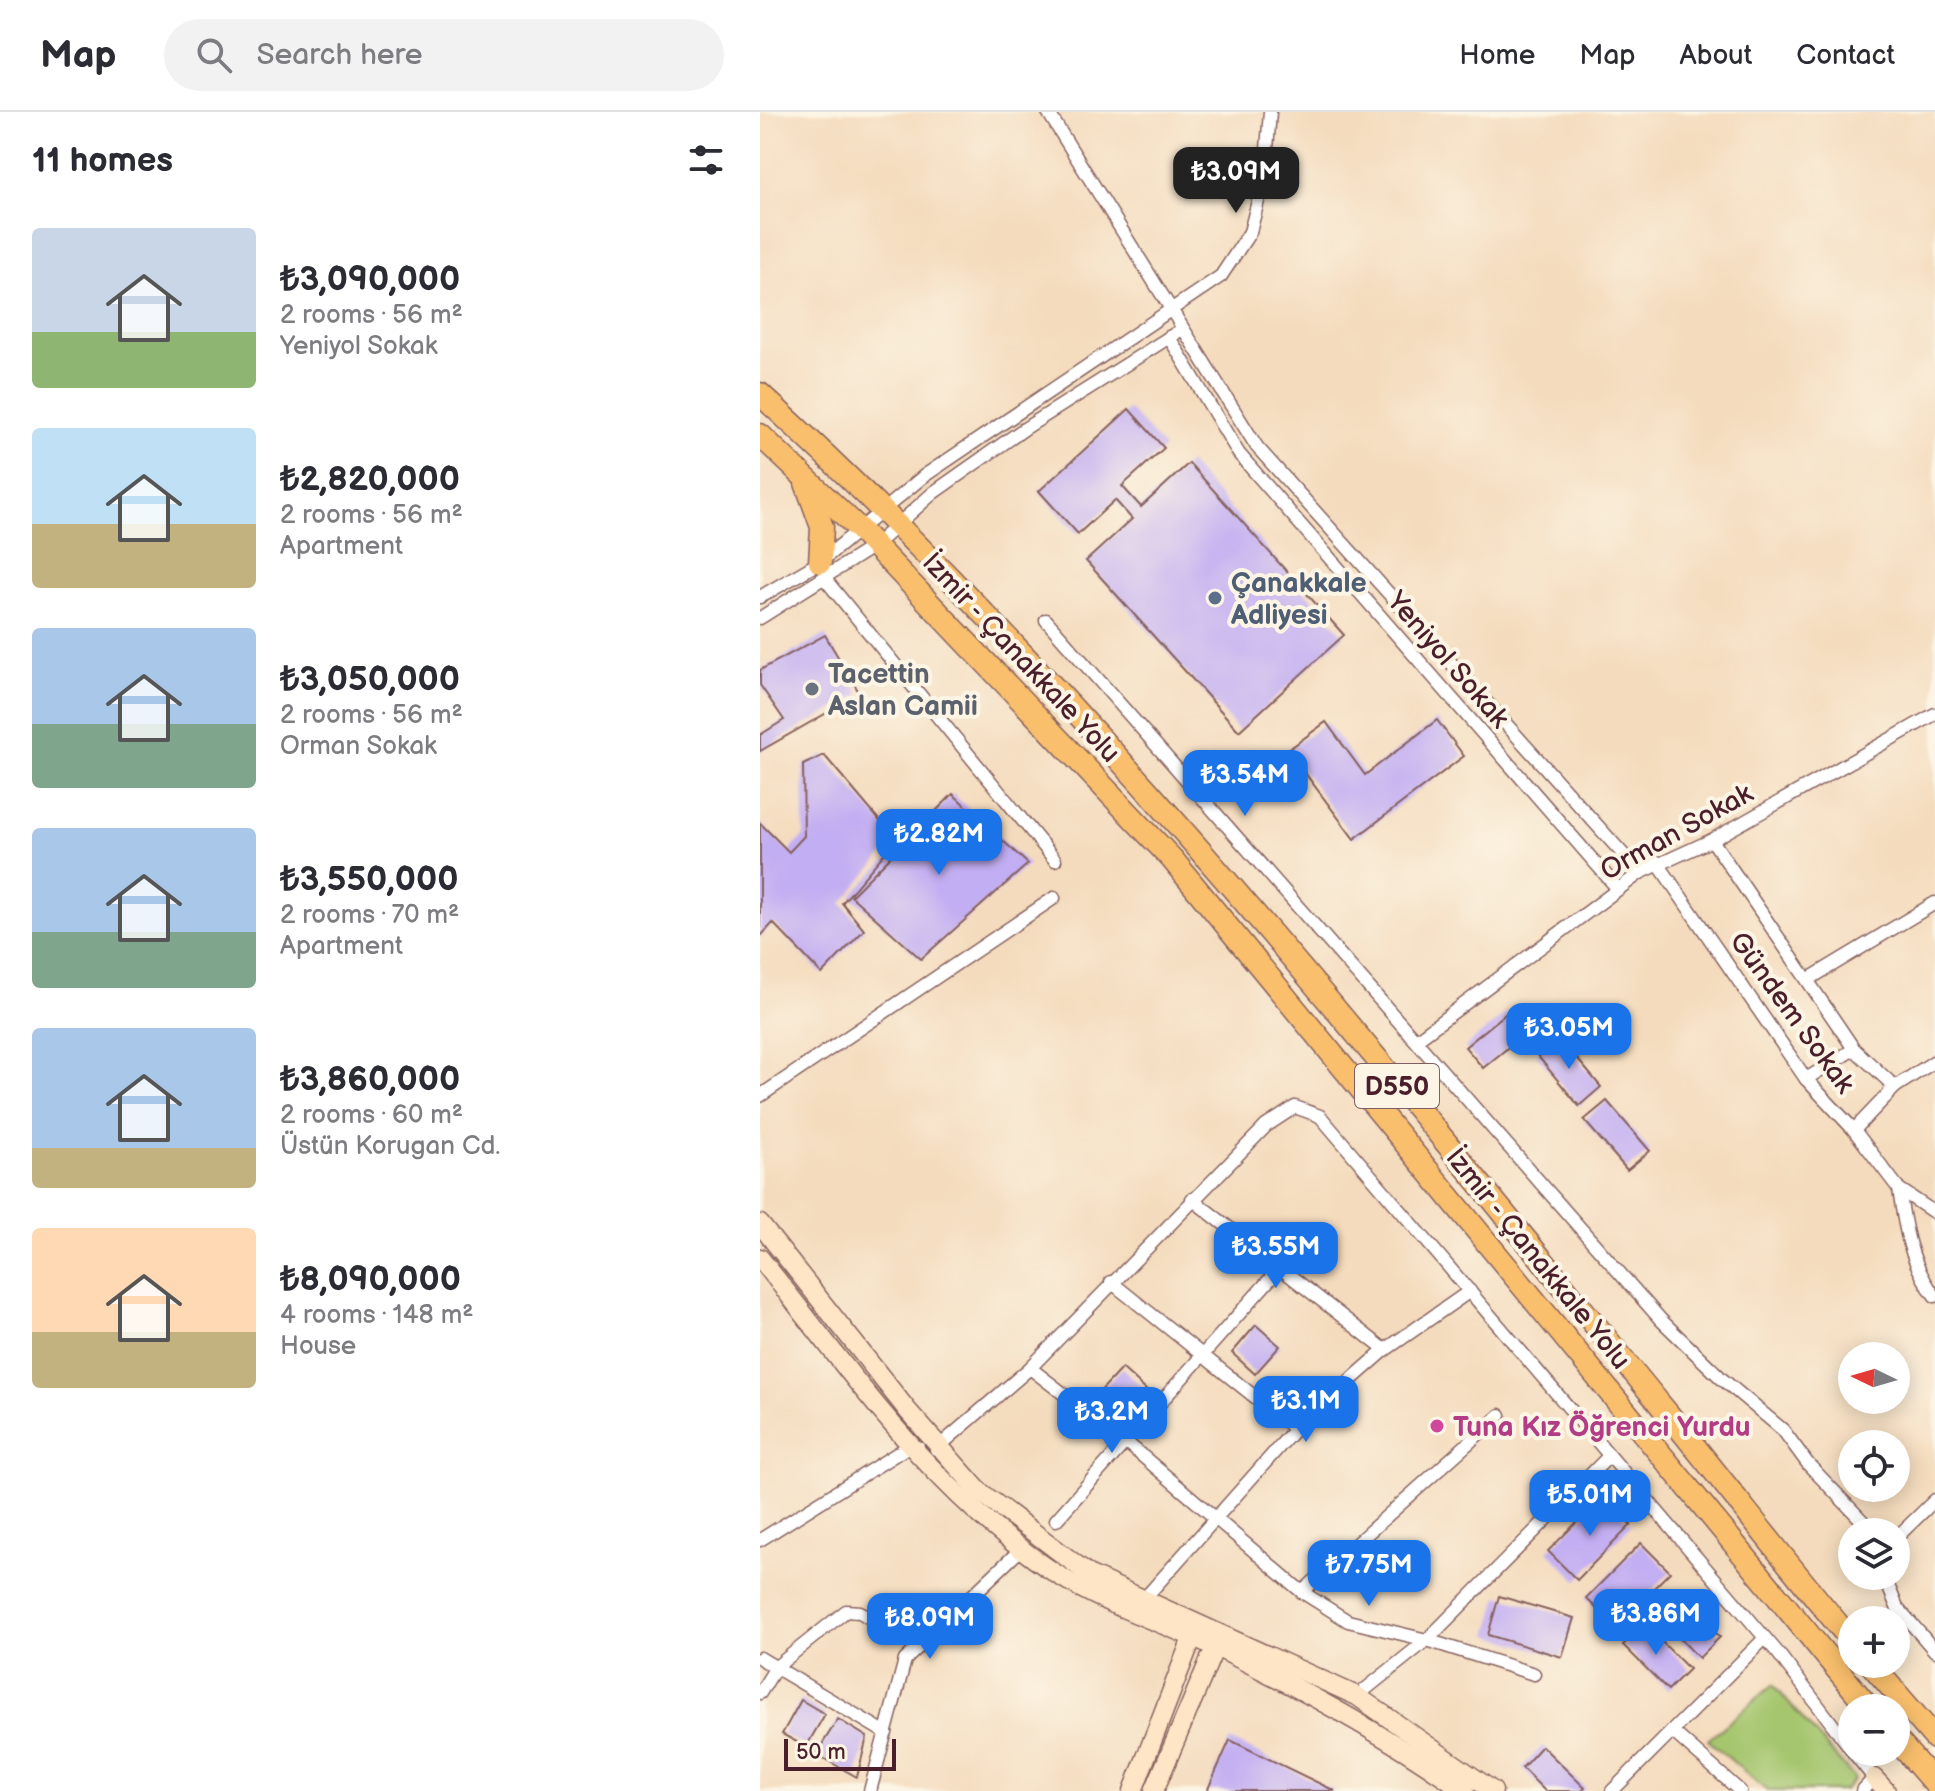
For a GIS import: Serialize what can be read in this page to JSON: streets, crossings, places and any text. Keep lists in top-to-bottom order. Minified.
{"streets":{"highway":["İzmir - Çanakkale Yolu","D550"],"street":["Yeniyol Sokak","Orman Sokak","Gündem Sokak"]},"crossings":[["Yeniyol Sokak","Orman Sokak"],["Orman Sokak","Gündem Sokak"]],"places":["Çanakkale Adliyesi","Tacettin Aslan Camii","Tuna Kız Öğrenci Yurdu"],"scale_bar":"50 m","north":"left","page":{"header":"Map","search":"Search here","nav":["Home","Map","About","Contact"],"heading":"11 homes","price":["₺3.09M","₺3.54M","₺2.82M","₺3.05M","₺3.55M","₺3.1M","₺3.2M","₺5.01M","₺7.75M","₺3.86M","₺8.09M"],"list":[{"name":"₺3,090,000","note":"2 rooms · 56 m² · Yeniyol Sokak"},{"name":"₺2,820,000","note":"2 rooms · 56 m² · Apartment"},{"name":"₺3,050,000","note":"2 rooms · 56 m² · Orman Sokak"},{"name":"₺3,550,000","note":"2 rooms · 70 m² · Apartment"},{"name":"₺3,860,000","note":"2 rooms · 60 m² · Üstün Korugan Cd."},{"name":"₺8,090,000","note":"4 rooms · 148 m² · House"}],"map_buttons":["+","−"],"scale":"50 m"}}
